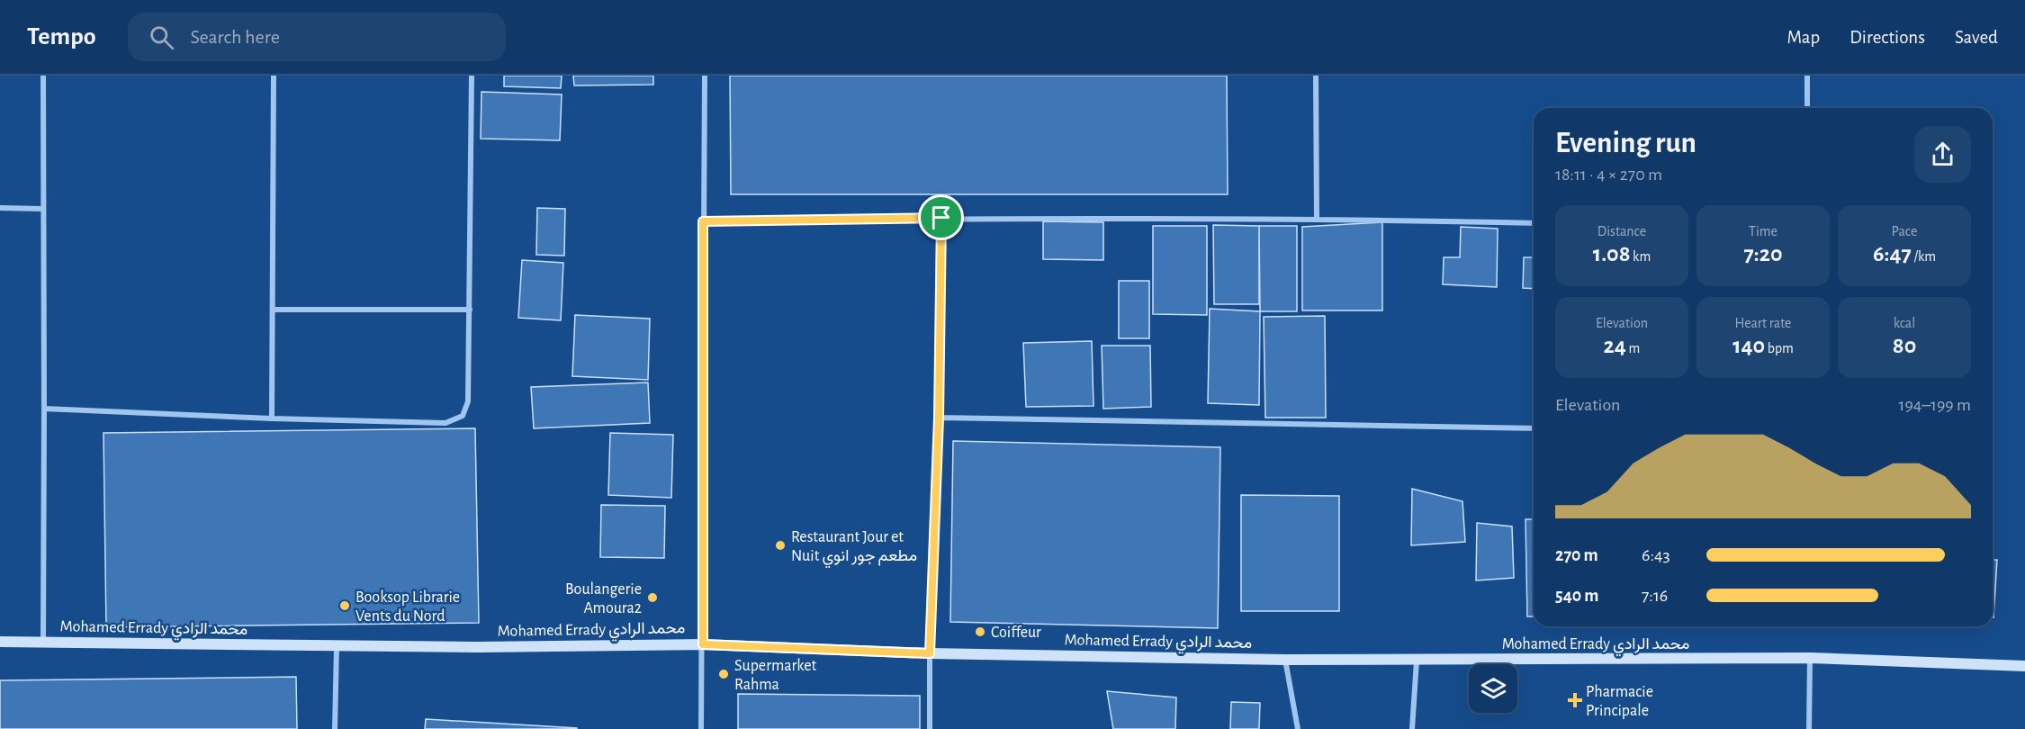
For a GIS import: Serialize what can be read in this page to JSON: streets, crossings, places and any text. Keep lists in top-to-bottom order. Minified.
{"streets":{"street":["Mohamed Errady محمد الرادي"]},"places":{"other":["Restaurant Jour et Nuit مطعم جور انوي","Boulangerie Amoura2","Booksop Librarie Vents du Nord","Coiffeur","Supermarket Rahma"],"health":["Pharmacie Principale"]},"page":{"header":"Tempo","search":"Search here","nav":["Map","Directions","Saved"],"heading":["Evening run","18:11 · 4 × 270 m"],"stats":[["Distance","1.08 km"],["Time","7:20"],["Pace","6:47 /km"],["Elevation","24 m"],["Heart rate","140 bpm"],["kcal","80"]],"chart":["Elevation","194–199 m"],"list":[{"name":"270 m","note":"6:43"},{"name":"540 m","note":"7:16"}]}}
